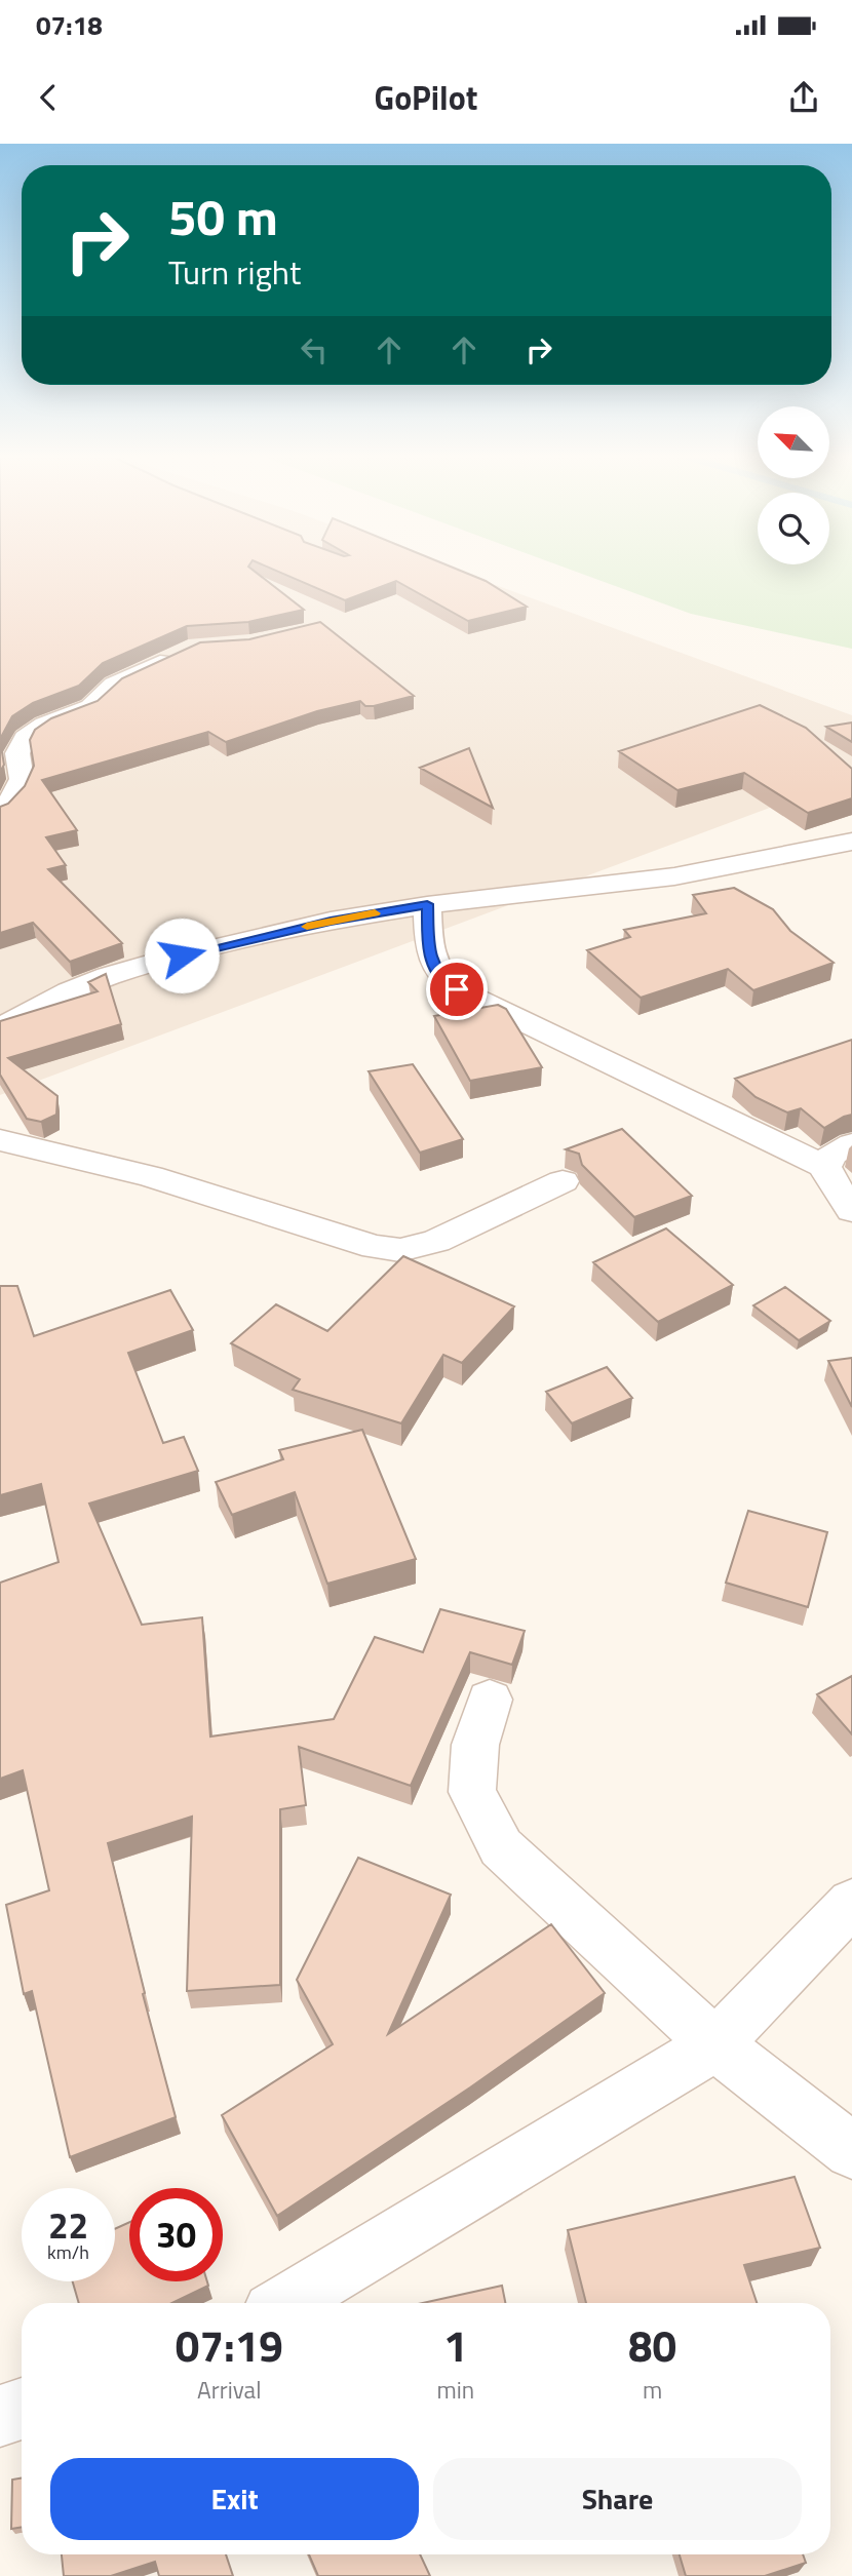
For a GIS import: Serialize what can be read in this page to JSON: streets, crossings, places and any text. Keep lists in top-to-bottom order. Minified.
{"north":"top left","page":{"status":"07:18","header":"GoPilot","turn":["50 m","Turn right"],"speed":"22 km/h","limit":"30","eta":["07:19","Arrival","1","min","80","m"],"buttons":["Exit","Share"]}}
